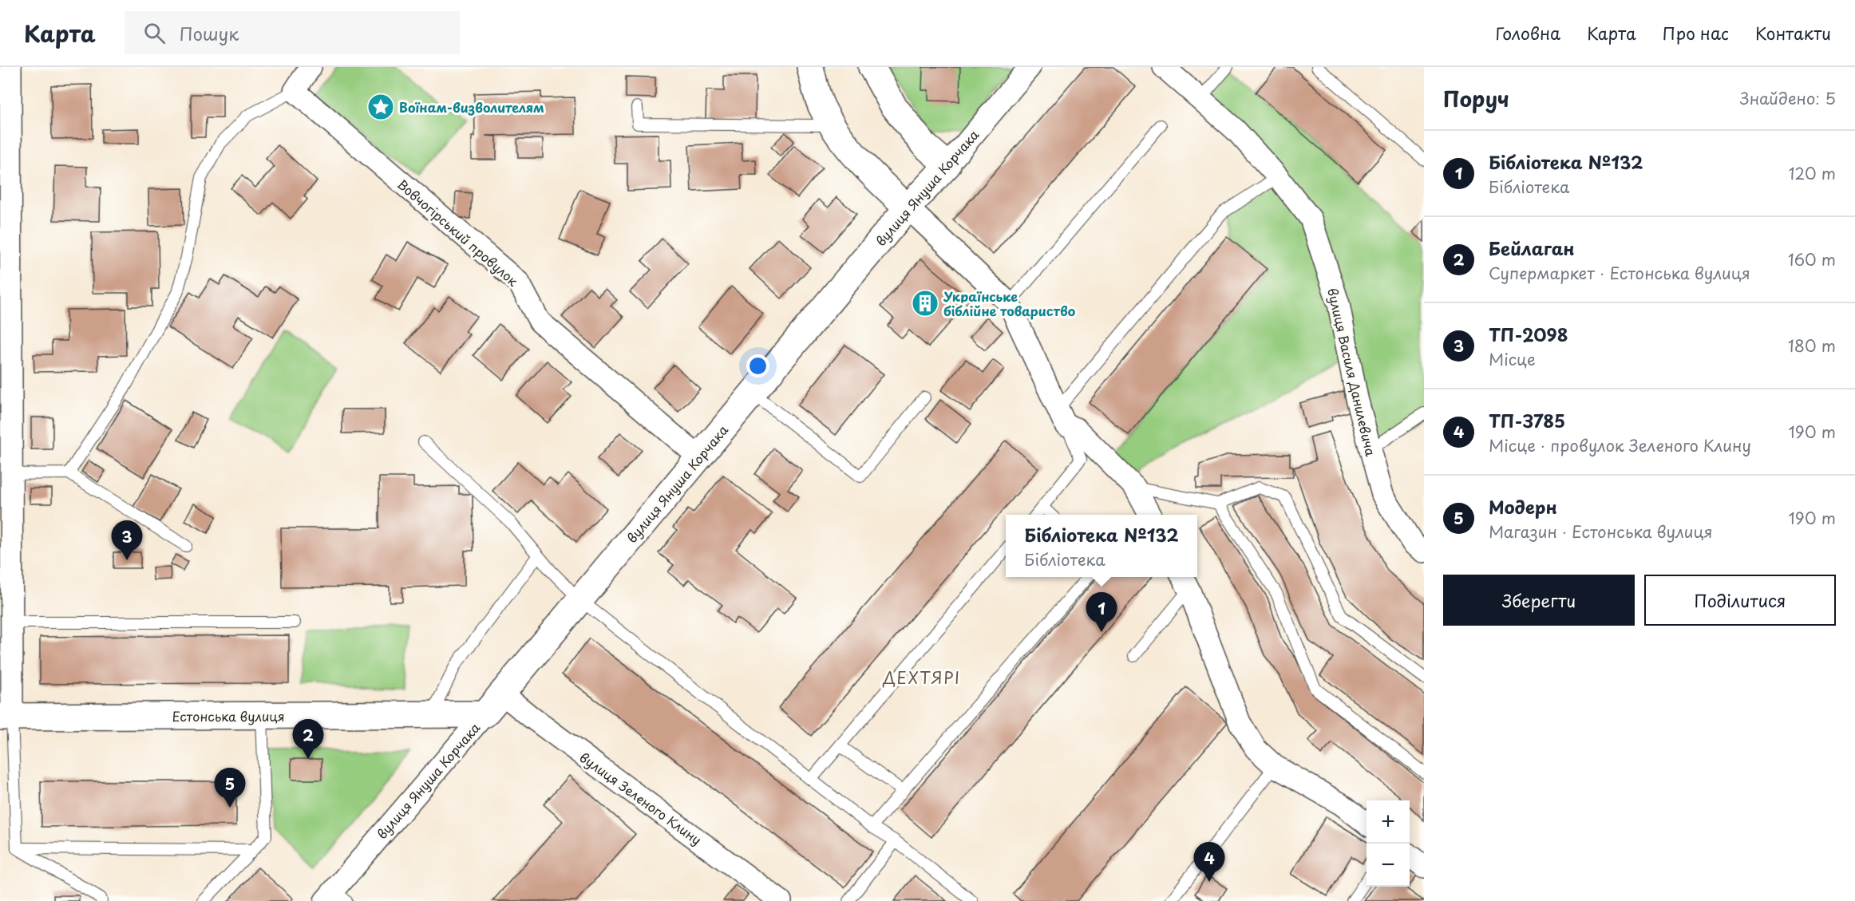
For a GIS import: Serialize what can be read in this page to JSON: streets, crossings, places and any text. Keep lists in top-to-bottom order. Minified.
{"streets":{"street":["вулиця Януша Корчака","Вовчогірський провулок","вулиця Василя Данилевича","Естонська вулиця","вулиця Зеленого Клину"]},"crossings":[["вулиця Януша Корчака","Вовчогірський провулок"],["вулиця Януша Корчака","Естонська вулиця"],["вулиця Януша Корчака","вулиця Зеленого Клину"]],"districts":["ДЕХТЯРІ"],"places":{"place":["Воїнам-визволителям"],"building":["Українське біблійне товариство"]},"page":{"header":"Карта","search":"Пошук","nav":["Головна","Карта","Про нас","Контакти"],"heading":["Поруч","Знайдено: 5"],"list":[{"mark":"1","name":"Бібліотека №132","note":"Бібліотека","value":"120 m"},{"mark":"2","name":"Бейлаган","note":"Супермаркет · Естонська вулиця","value":"160 m"},{"mark":"3","name":"ТП-2098","note":"Місце","value":"180 m"},{"mark":"4","name":"ТП-3785","note":"Місце · провулок Зеленого Клину","value":"190 m"},{"mark":"5","name":"Модерн","note":"Магазин · Естонська вулиця","value":"190 m"}],"popup":["Бібліотека №132","Бібліотека"],"pins":["3","1","2","5","4"],"buttons":["Зберегти","Поділитися"],"map_buttons":["+","−"]}}
